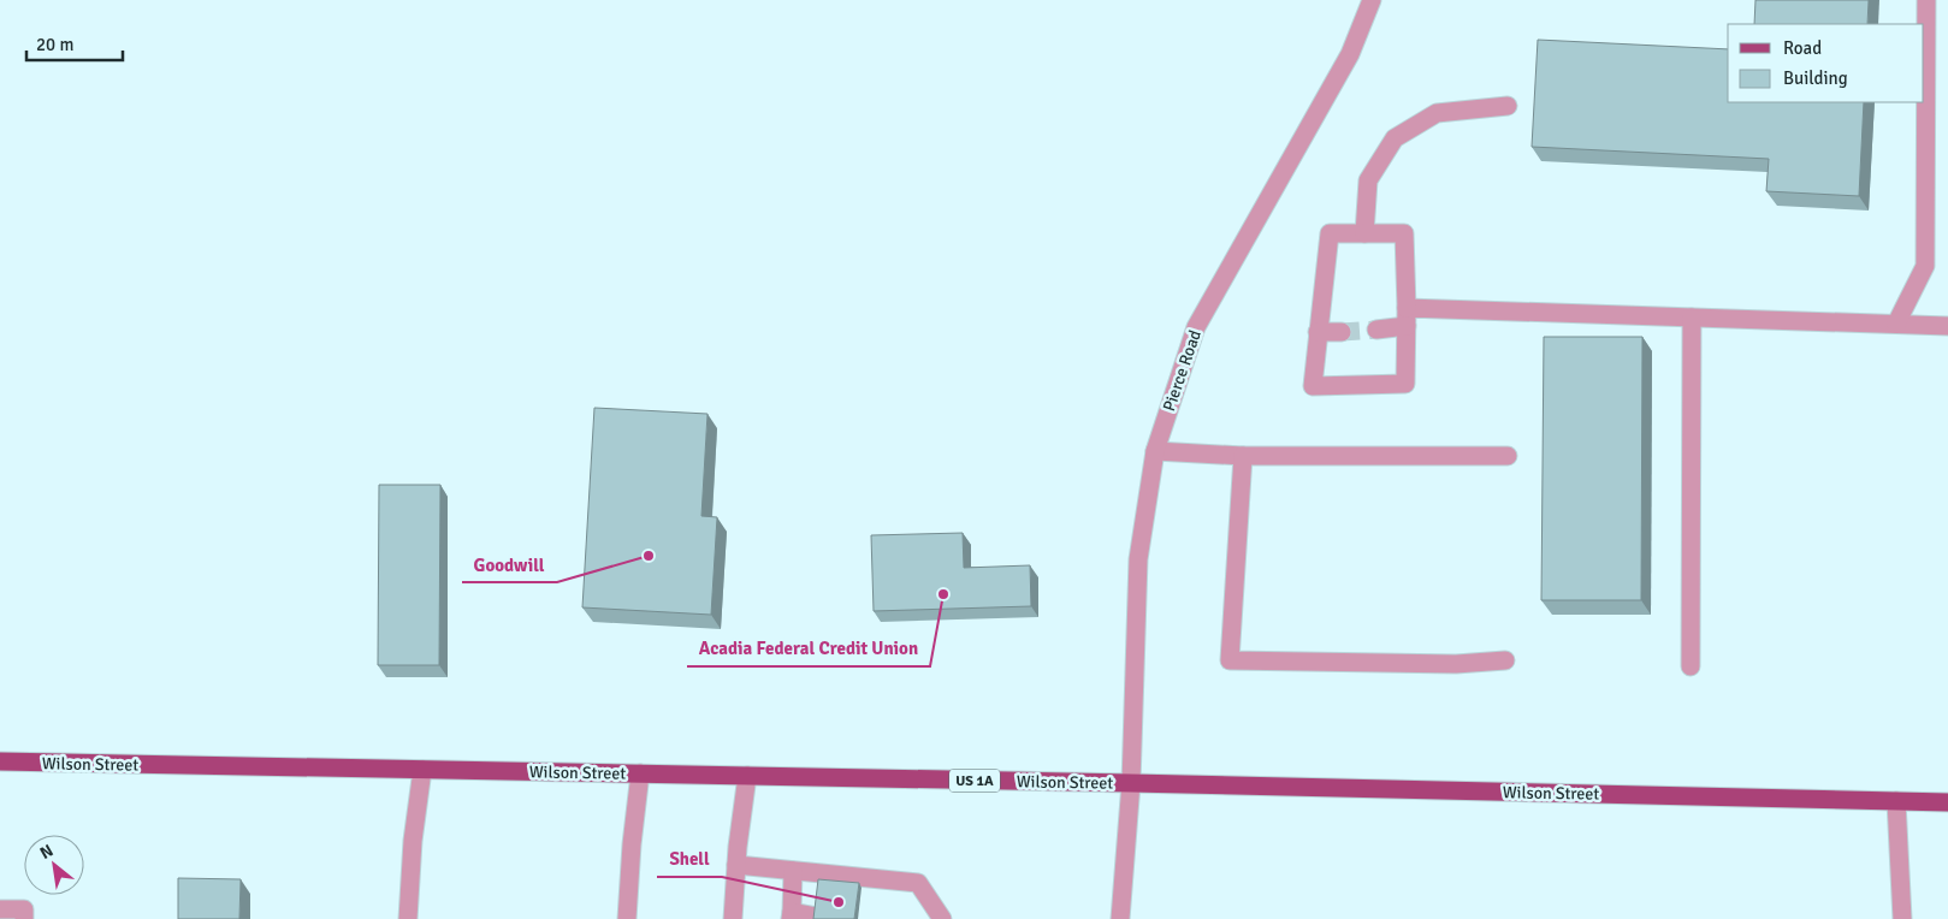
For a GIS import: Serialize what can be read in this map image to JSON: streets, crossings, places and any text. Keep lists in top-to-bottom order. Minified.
{"streets":{"main road":["Wilson Street","US 1A"],"street":["Pierce Road"]},"crossings":[["Pierce Road","Wilson Street"]],"places":["Goodwill","Acadia Federal Credit Union","Shell"],"legend":["Road","Building"],"scale_bar":"20 m","north":"top left"}
